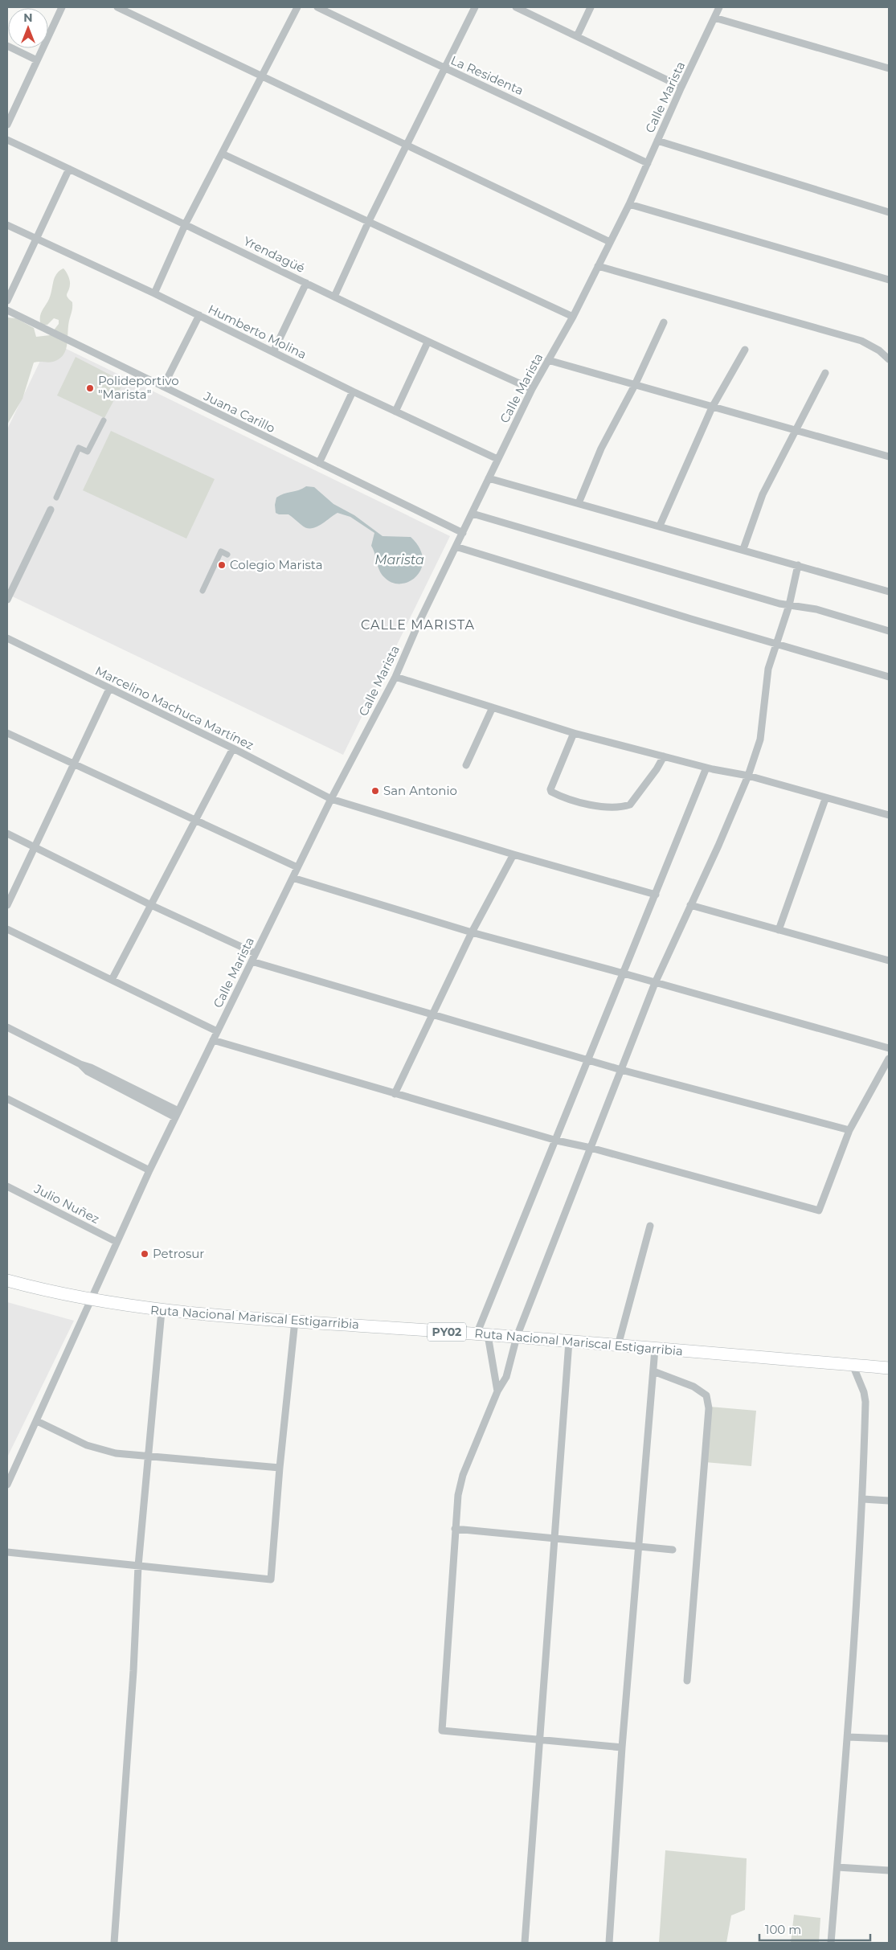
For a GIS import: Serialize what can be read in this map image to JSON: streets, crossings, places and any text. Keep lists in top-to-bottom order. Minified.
{"streets":{"main road":["Ruta Nacional Mariscal Estigarribia","PY02"],"street":["La Residenta","Calle Marista","Yrendagüé","Humberto Molina","Juana Carillo","Marcelino Machuca Martínez","Julio Nuñez"]},"crossings":[["La Residenta","Calle Marista"],["Calle Marista","Yrendagüé"],["Calle Marista","Humberto Molina"],["Calle Marista","Juana Carillo"],["Calle Marista","Marcelino Machuca Martínez"],["Calle Marista","Julio Nuñez"],["Calle Marista","Ruta Nacional Mariscal Estigarribia"]],"districts":["CALLE MARISTA"],"water":["Marista"],"places":["Polideportivo \"Marista\"","Colegio Marista","San Antonio","Petrosur"],"scale_bar":"100 m","north":"top"}
